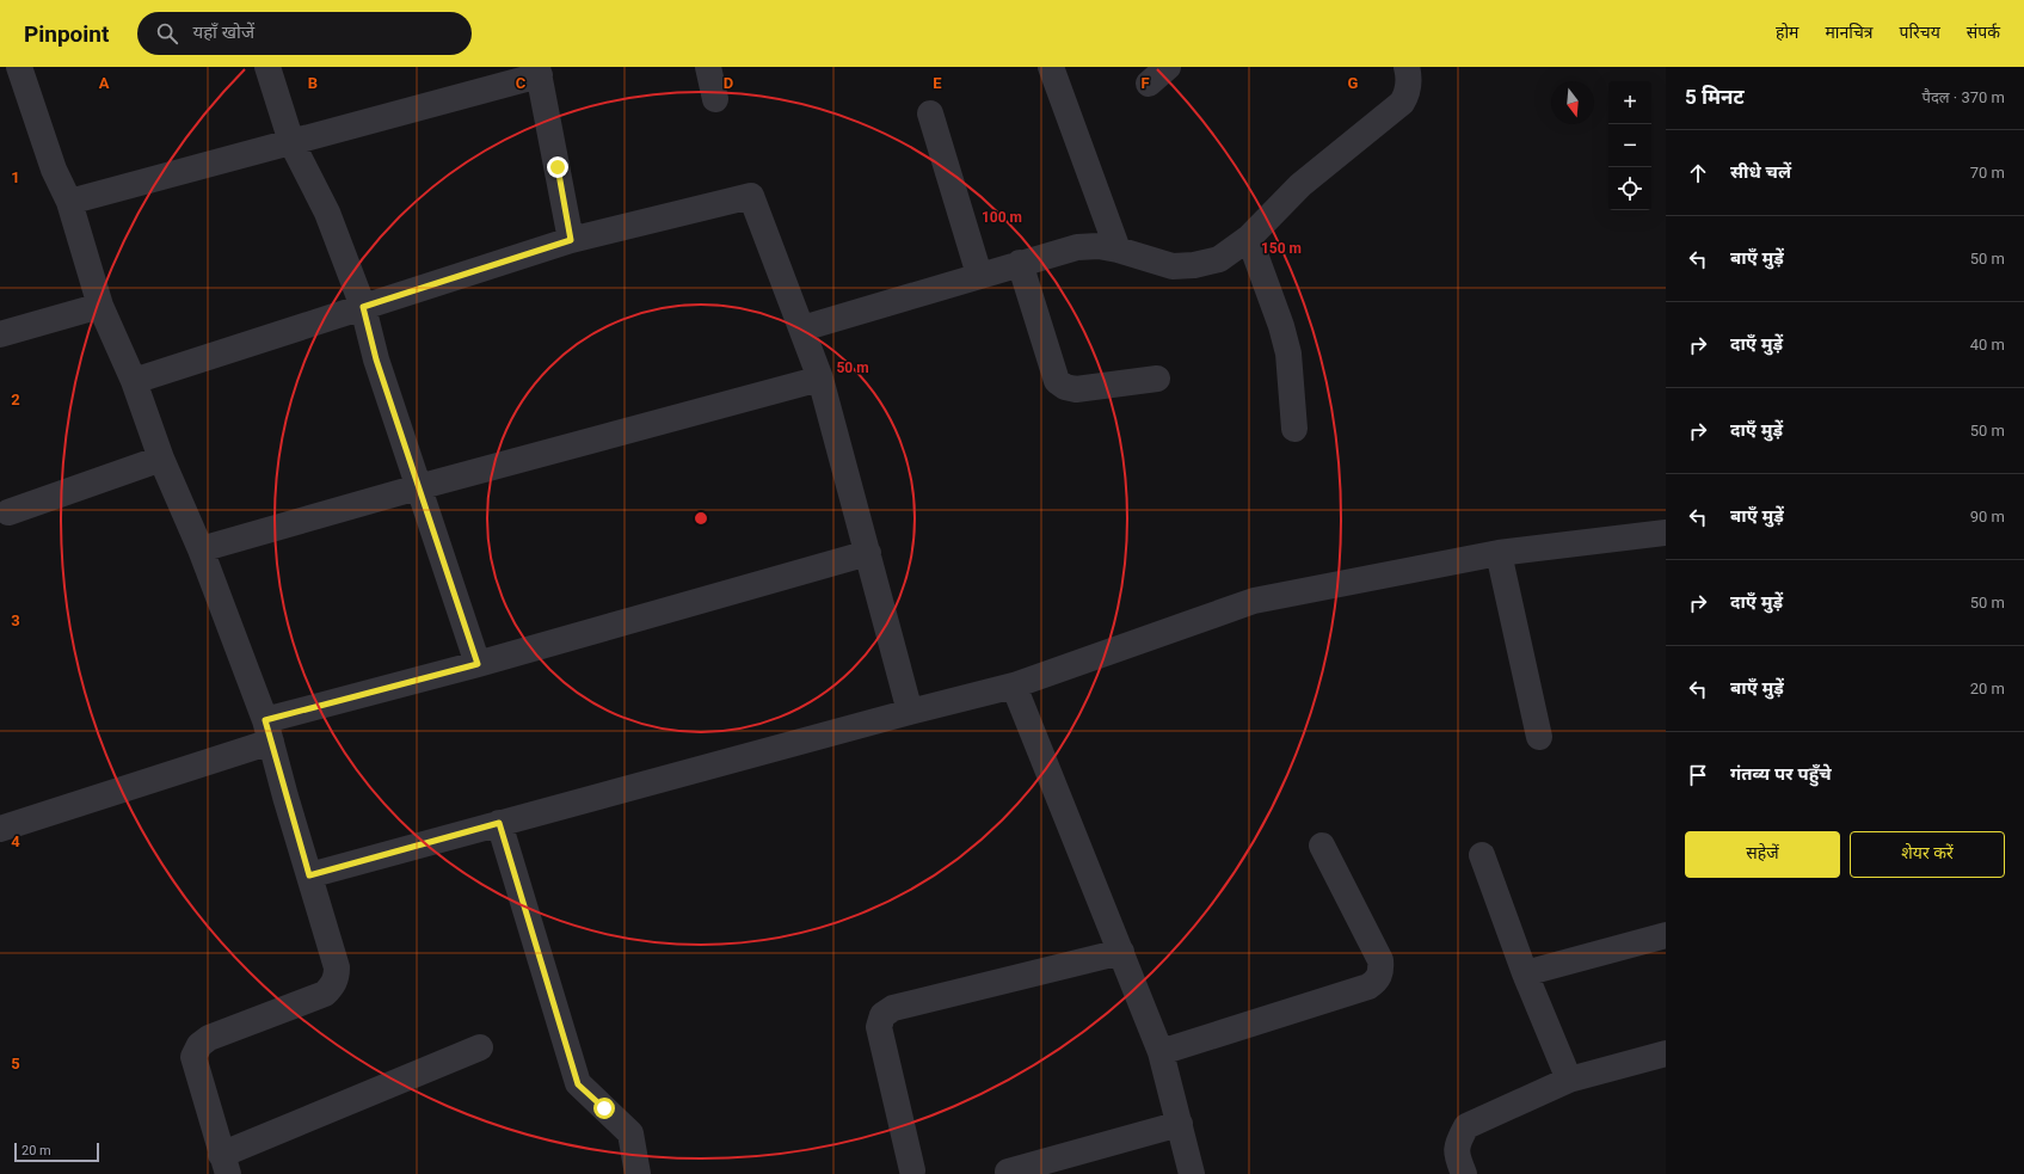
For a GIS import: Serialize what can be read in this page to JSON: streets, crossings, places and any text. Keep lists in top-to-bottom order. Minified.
{"scale_bar":"20 m","north":"bottom","page":{"header":"Pinpoint","search":"यहाँ खोजें","nav":["होम","मानचित्र","परिचय","संपर्क"],"heading":["5 मिनट","पैदल · 370 m"],"map_buttons":["+","−"],"list":[["सीधे चलें","70 m"],["बाएँ मुड़ें","50 m"],["दाएँ मुड़ें","40 m"],["दाएँ मुड़ें","50 m"],["बाएँ मुड़ें","90 m"],["दाएँ मुड़ें","50 m"],["बाएँ मुड़ें","20 m"],"गंतव्य पर पहुँचे"],"buttons":["सहेजें","शेयर करें"],"scale":"20 m"},"grid":{"columns":["A","B","C","D","E","F","G"],"rows":["1","2","3","4","5"]},"rings":["100 m","150 m","50 m"]}
